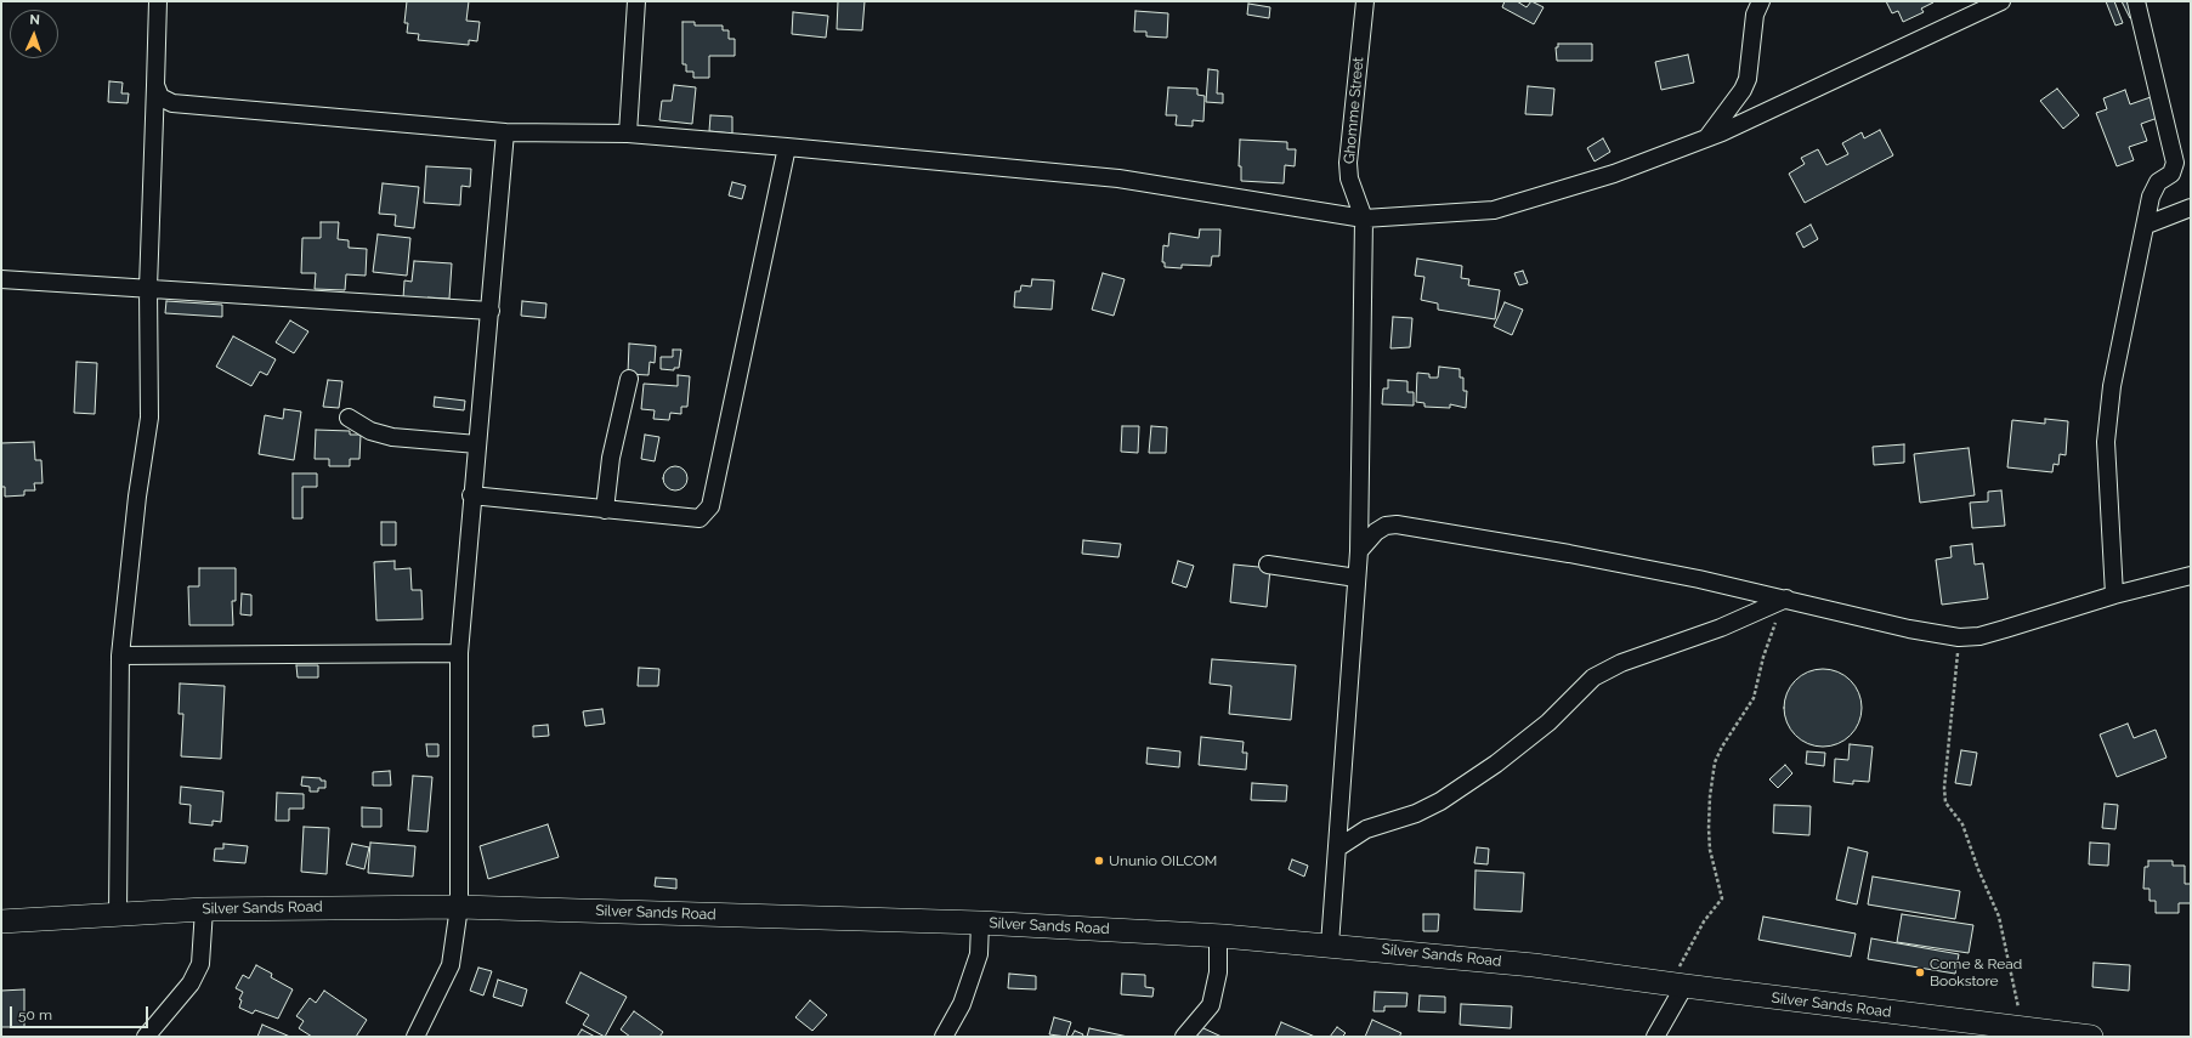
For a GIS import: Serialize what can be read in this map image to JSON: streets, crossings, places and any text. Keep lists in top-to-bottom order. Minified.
{"streets":{"street":["Ghomme Street","Silver Sands Road"]},"places":["Ununio OILCOM","Come & Read Bookstore"],"scale_bar":"50 m","north":"top"}
